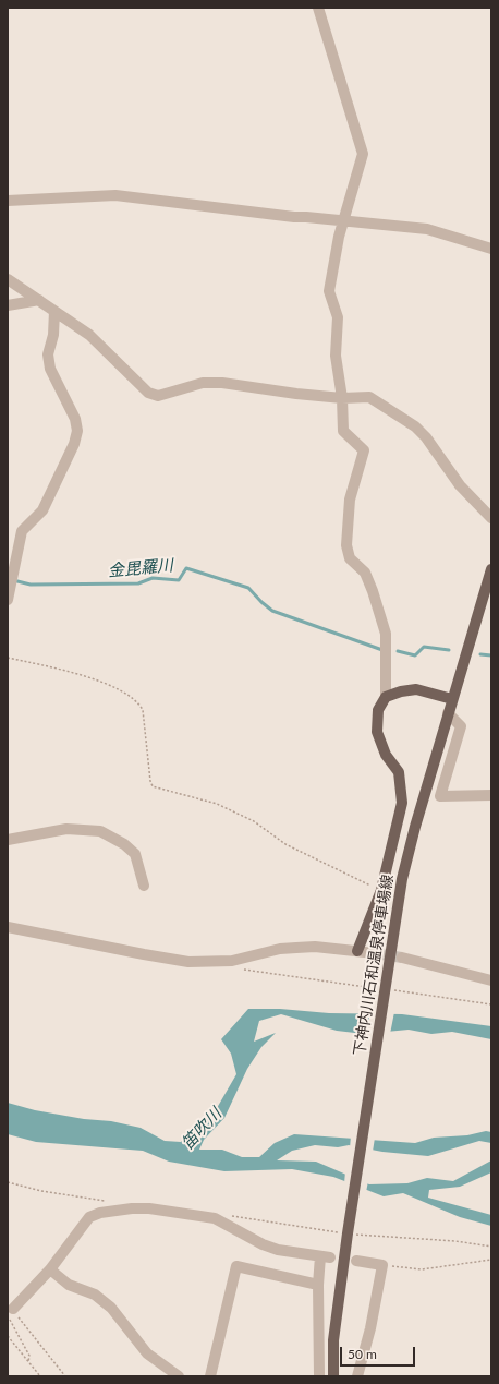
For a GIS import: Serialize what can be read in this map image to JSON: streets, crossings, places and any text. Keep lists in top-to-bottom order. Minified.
{"streets":{"main road":["下神内川石和温泉停車場線"]},"water":["金毘羅川","笛吹川"],"scale_bar":"50 m"}
